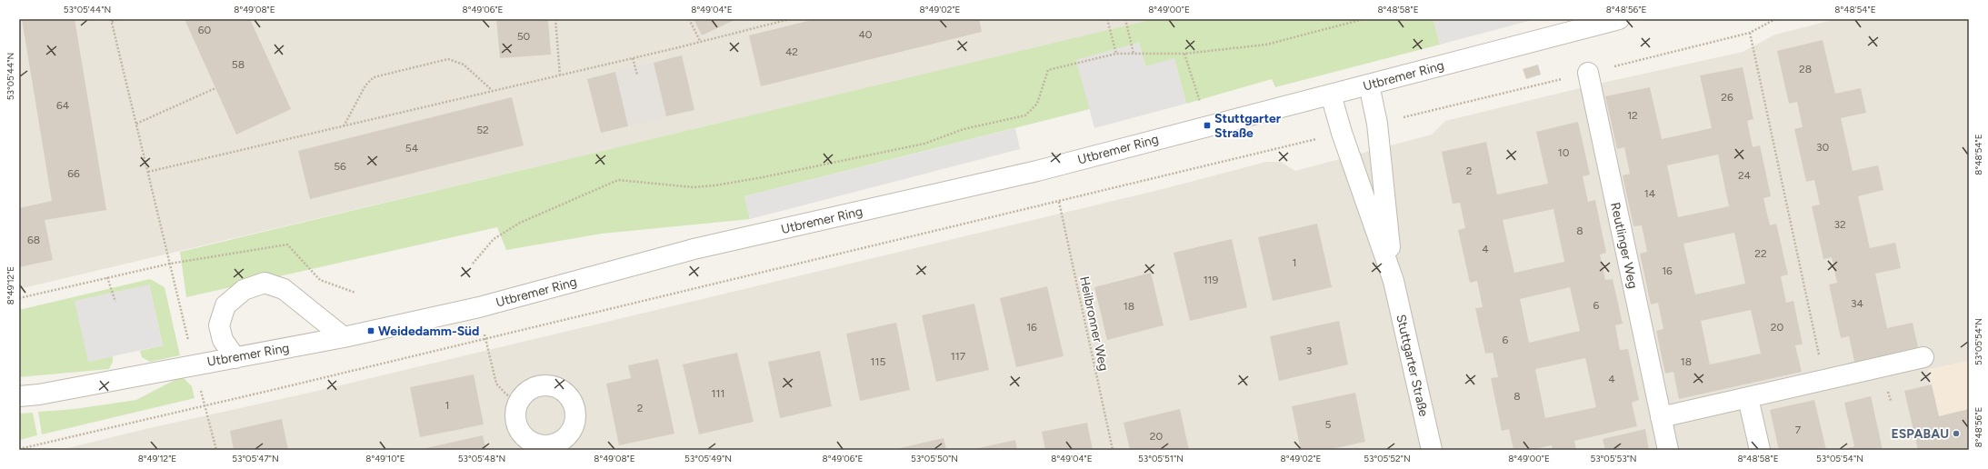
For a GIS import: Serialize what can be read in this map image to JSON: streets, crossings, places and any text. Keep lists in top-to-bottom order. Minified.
{"streets":{"street":["Utbremer Ring","Reutlinger Weg","Stuttgarter Straße"],"path":["Heilbronner Weg"]},"crossings":[["Utbremer Ring","Stuttgarter Straße"]],"places":{"transit":["Stuttgarter Straße","Weidedamm-Süd"],"other":["ESPABAU"]},"house_numbers":["60","40","50","42","58","28","26","64","12","52","30","54","10","56","2","66","24","14","32","8","68","4","22","1","16","119","34","6","18","16","20","6","3","117","115","18","4","111","8","1","2","5","7","20"],"coordinates":["53°05'44\"N","8°49'08\"E","8°49'06\"E","8°49'04\"E","8°49'02\"E","8°49'00\"E","8°48'58\"E","8°48'56\"E","8°48'54\"E","8°49'12\"E","53°05'54\"N","53°05'47\"N","8°49'10\"E","53°05'48\"N","53°05'49\"N","53°05'50\"N","53°05'51\"N","53°05'52\"N","53°05'53\"N"]}
